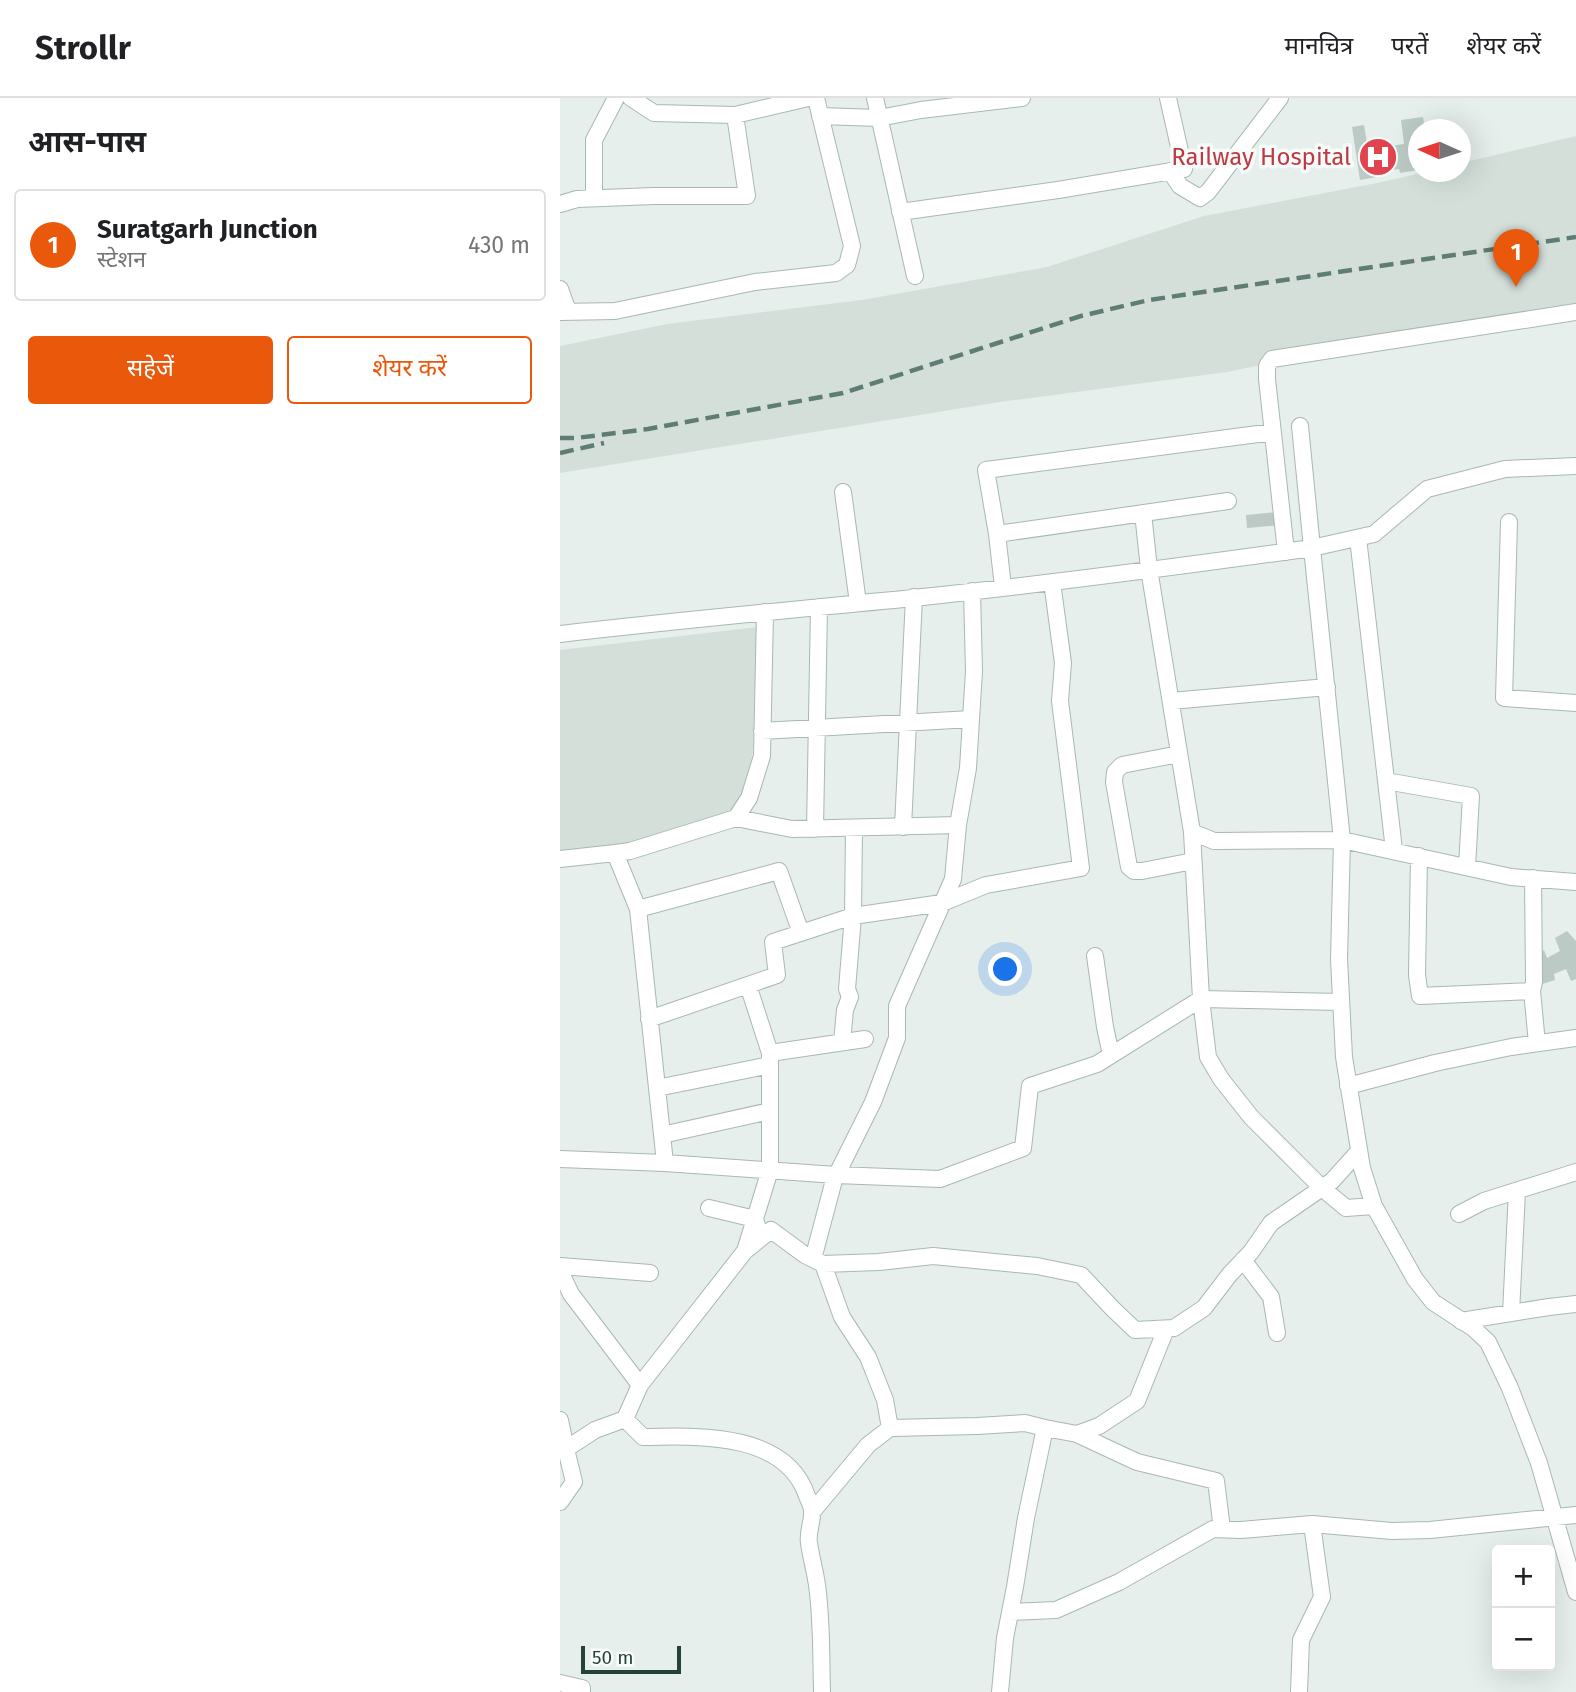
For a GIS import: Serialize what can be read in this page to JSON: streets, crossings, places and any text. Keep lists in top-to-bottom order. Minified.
{"places":{"hospital":["Railway Hospital"]},"scale_bar":"50 m","north":"left","page":{"header":"Strollr","nav":["मानचित्र","परतें","शेयर करें"],"heading":"आस-पास","list":[{"mark":"1","name":"Suratgarh Junction","note":"स्टेशन","value":"430 m"}],"pins":"1","buttons":["सहेजें","शेयर करें"],"map_buttons":["+","−"],"scale":"50 m"}}
